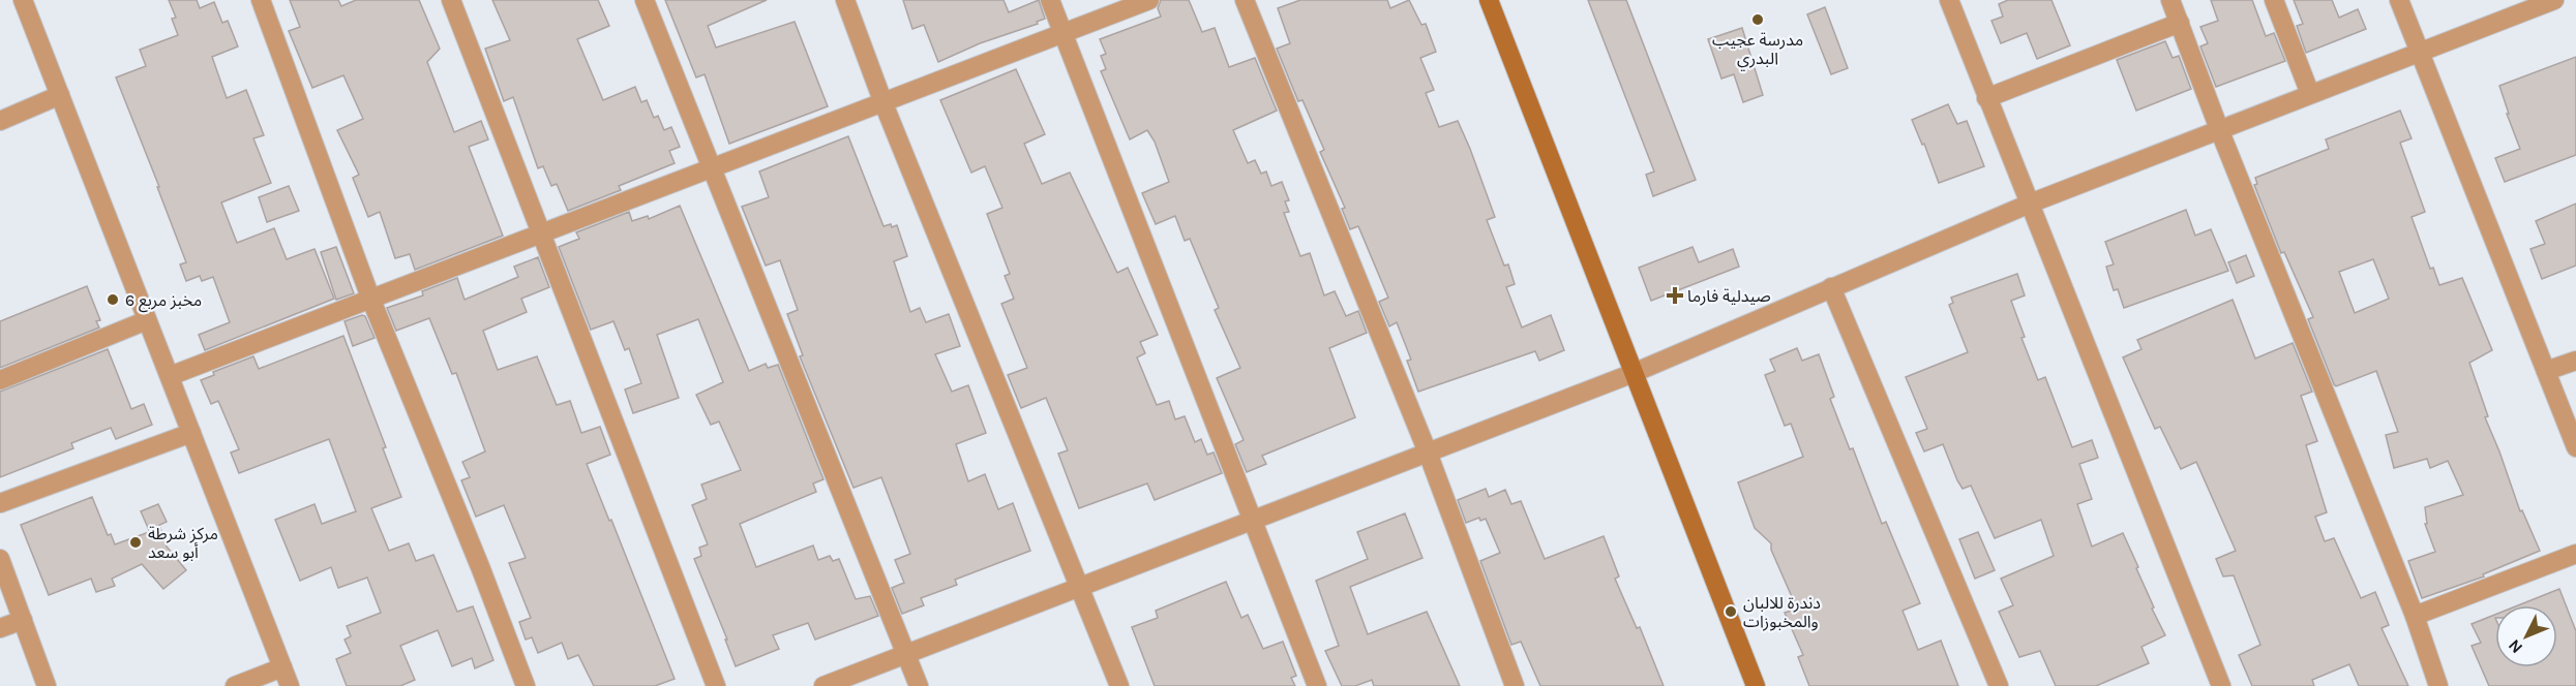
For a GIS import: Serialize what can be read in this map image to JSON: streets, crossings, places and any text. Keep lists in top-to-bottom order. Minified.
{"places":{"other":["مدرسة عجيب البدري","مخبز مربع 6","مركز شرطة أبو سعد","دندرة للالبان والمخبوزات"],"health":["صيدلية فارما"]},"north":"bottom left"}
